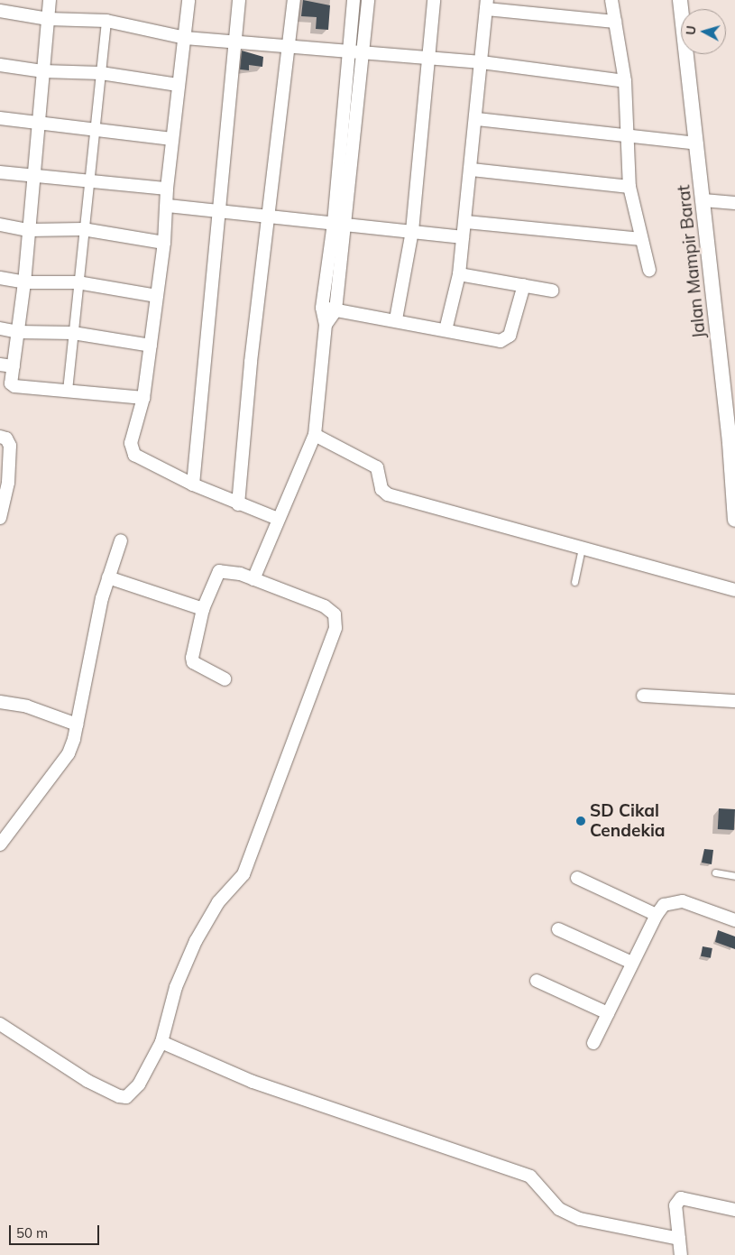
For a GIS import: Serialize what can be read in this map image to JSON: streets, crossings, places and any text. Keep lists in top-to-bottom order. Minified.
{"streets":{"street":["Jalan Mampir Barat"]},"places":["SD Cikal Cendekia"],"scale_bar":"50 m","north":"left"}
